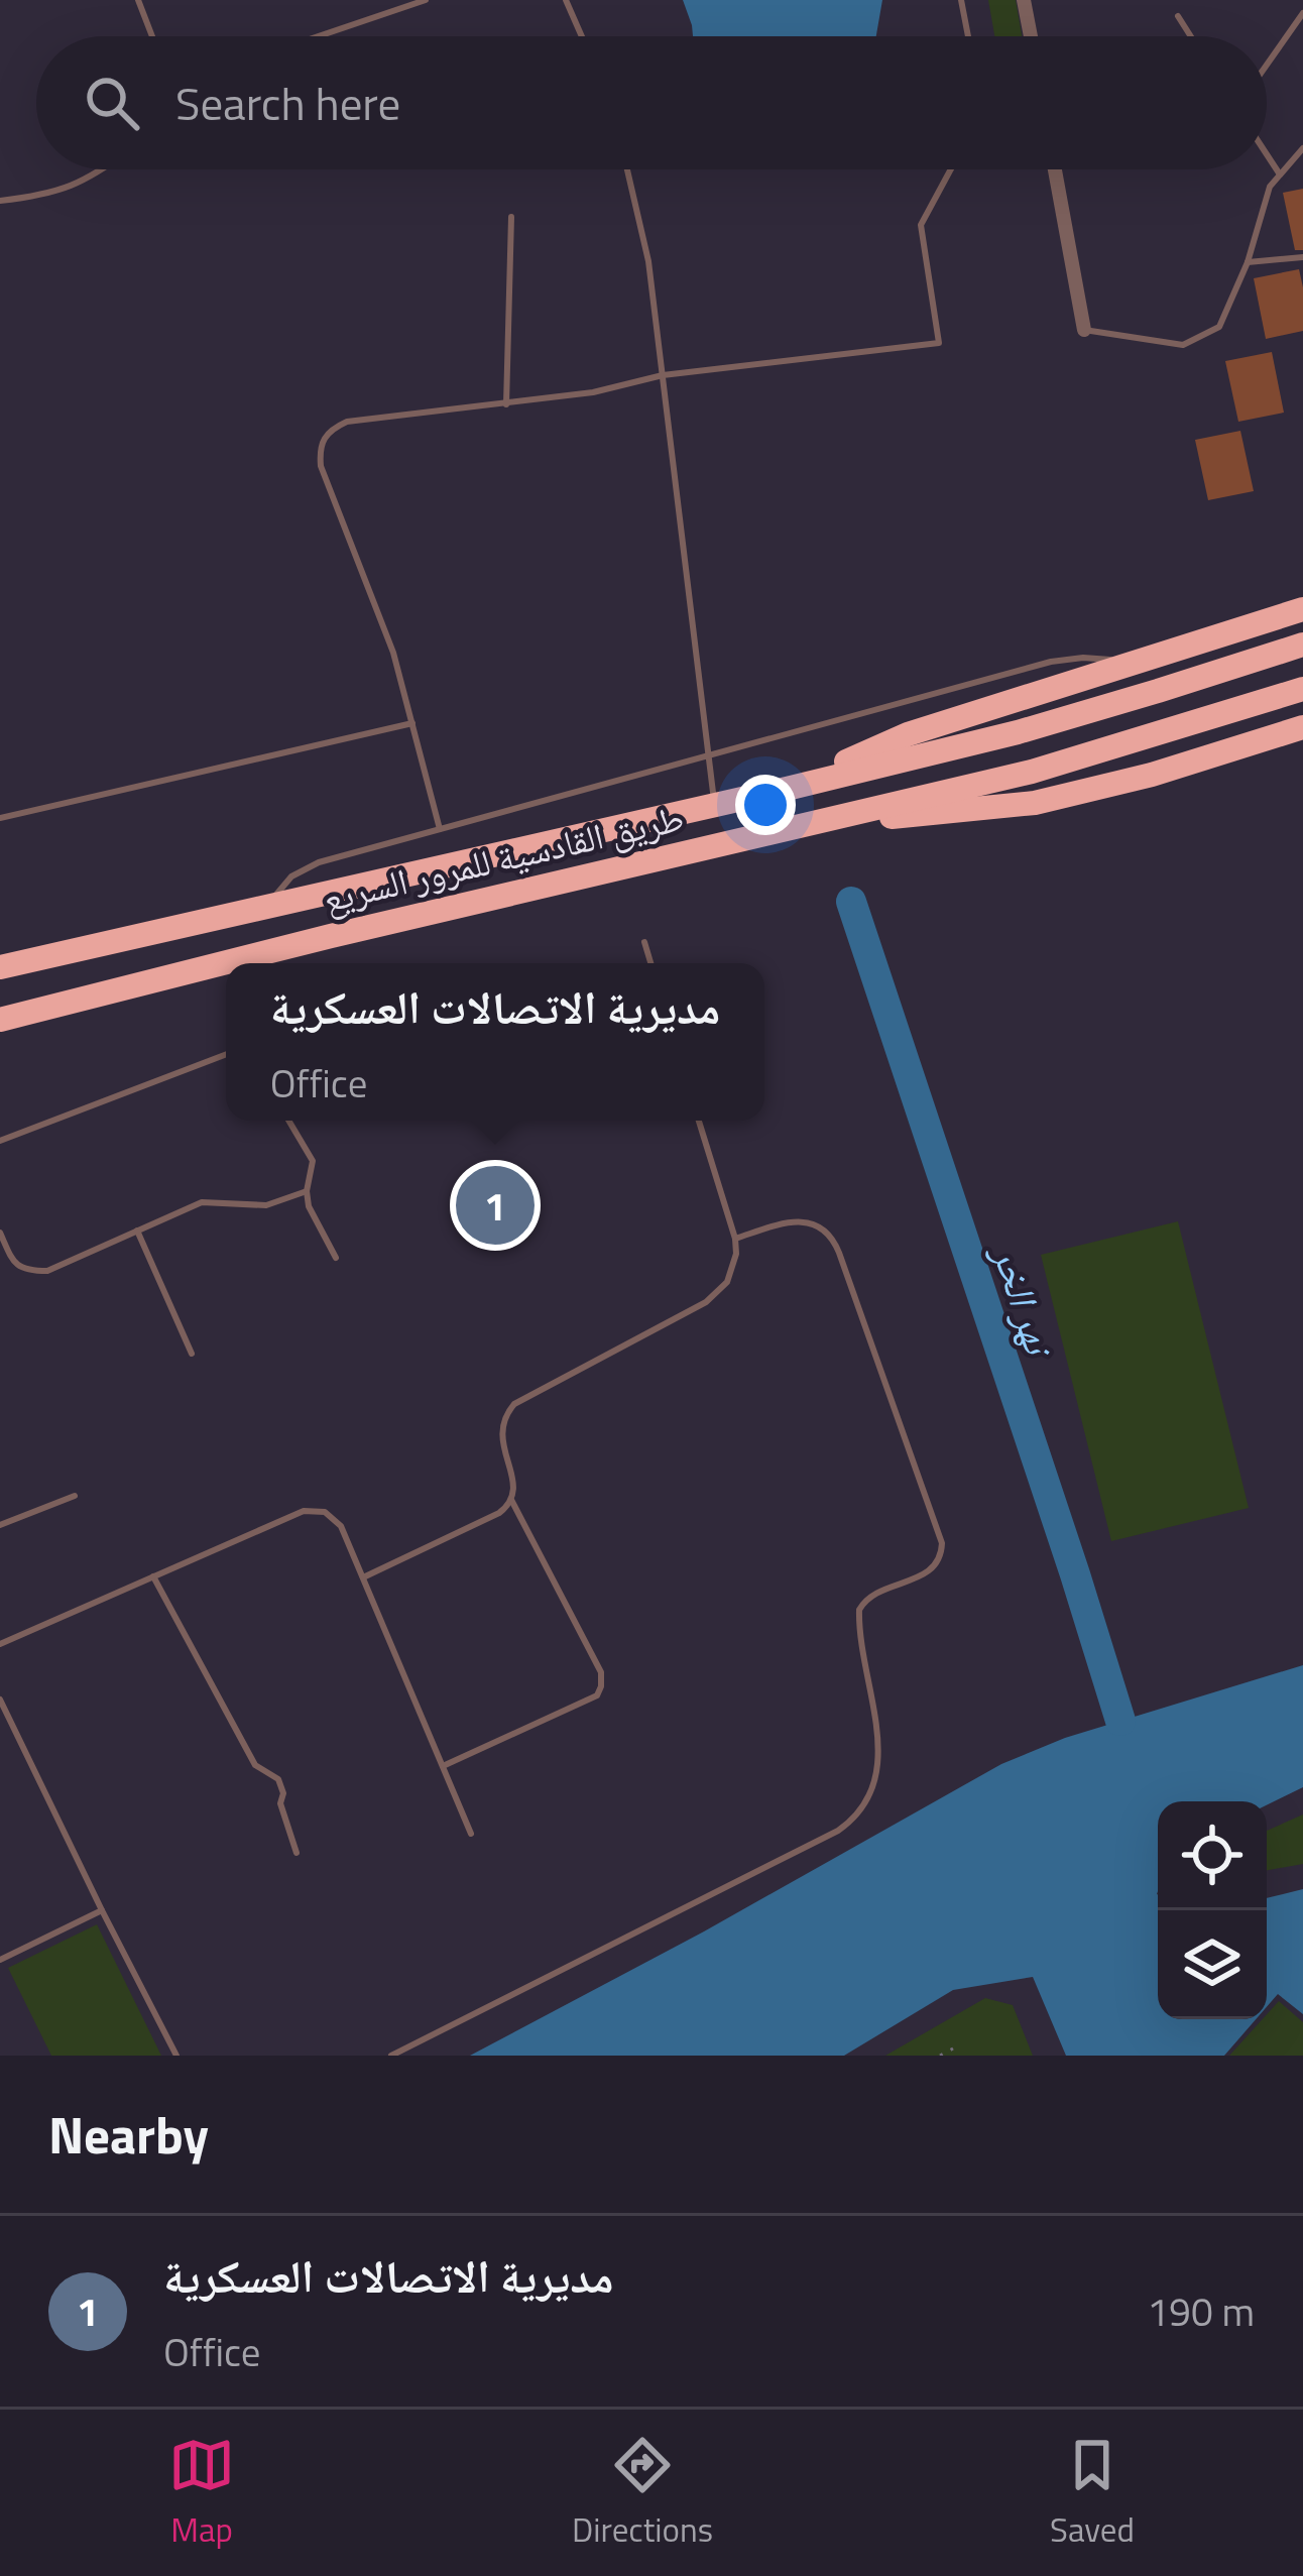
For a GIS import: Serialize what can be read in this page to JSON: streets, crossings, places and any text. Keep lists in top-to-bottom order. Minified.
{"streets":{"highway":["طريق القادسية للمرور السريع"]},"water":["نهر الخر"],"page":{"search":"Search here","popup":["مديرية الاتصالات العسكرية","Office"],"pins":"1","heading":"Nearby","list":[{"mark":"1","name":"مديرية الاتصالات العسكرية","note":"Office","value":"190 m"}],"nav":["Map","Directions","Saved"]}}
